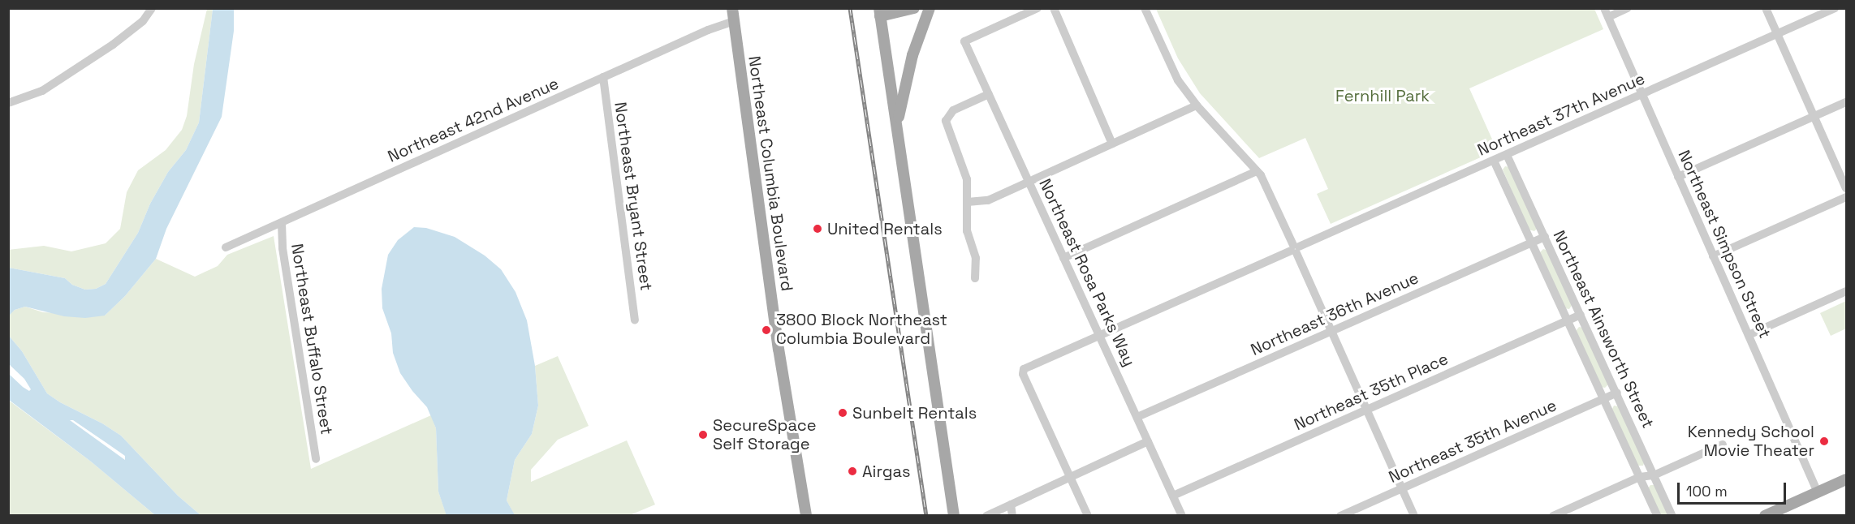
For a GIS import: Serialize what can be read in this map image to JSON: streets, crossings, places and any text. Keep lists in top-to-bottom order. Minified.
{"streets":{"main road":["Northeast Columbia Boulevard"],"street":["Northeast 37th Avenue","Northeast 42nd Avenue","Northeast Bryant Street","Northeast Simpson Street","Northeast Rosa Parks Way","Northeast 36th Avenue","Northeast Ainsworth Street","Northeast Buffalo Street","Northeast 35th Place","Northeast 35th Avenue"]},"crossings":[["Northeast 37th Avenue","Northeast Simpson Street"],["Northeast 37th Avenue","Northeast Rosa Parks Way"],["Northeast 37th Avenue","Northeast Ainsworth Street"],["Northeast 42nd Avenue","Northeast Columbia Boulevard"],["Northeast 42nd Avenue","Northeast Bryant Street"],["Northeast 42nd Avenue","Northeast Buffalo Street"],["Northeast Rosa Parks Way","Northeast 36th Avenue"],["Northeast Rosa Parks Way","Northeast 35th Place"],["Northeast 36th Avenue","Northeast Ainsworth Street"],["Northeast Ainsworth Street","Northeast 35th Place"],["Northeast Ainsworth Street","Northeast 35th Avenue"]],"parks":["Fernhill Park"],"places":["United Rentals","3800 Block Northeast Columbia Boulevard","Sunbelt Rentals","SecureSpace Self Storage","Kennedy School Movie Theater","Airgas"],"scale_bar":"100 m"}
